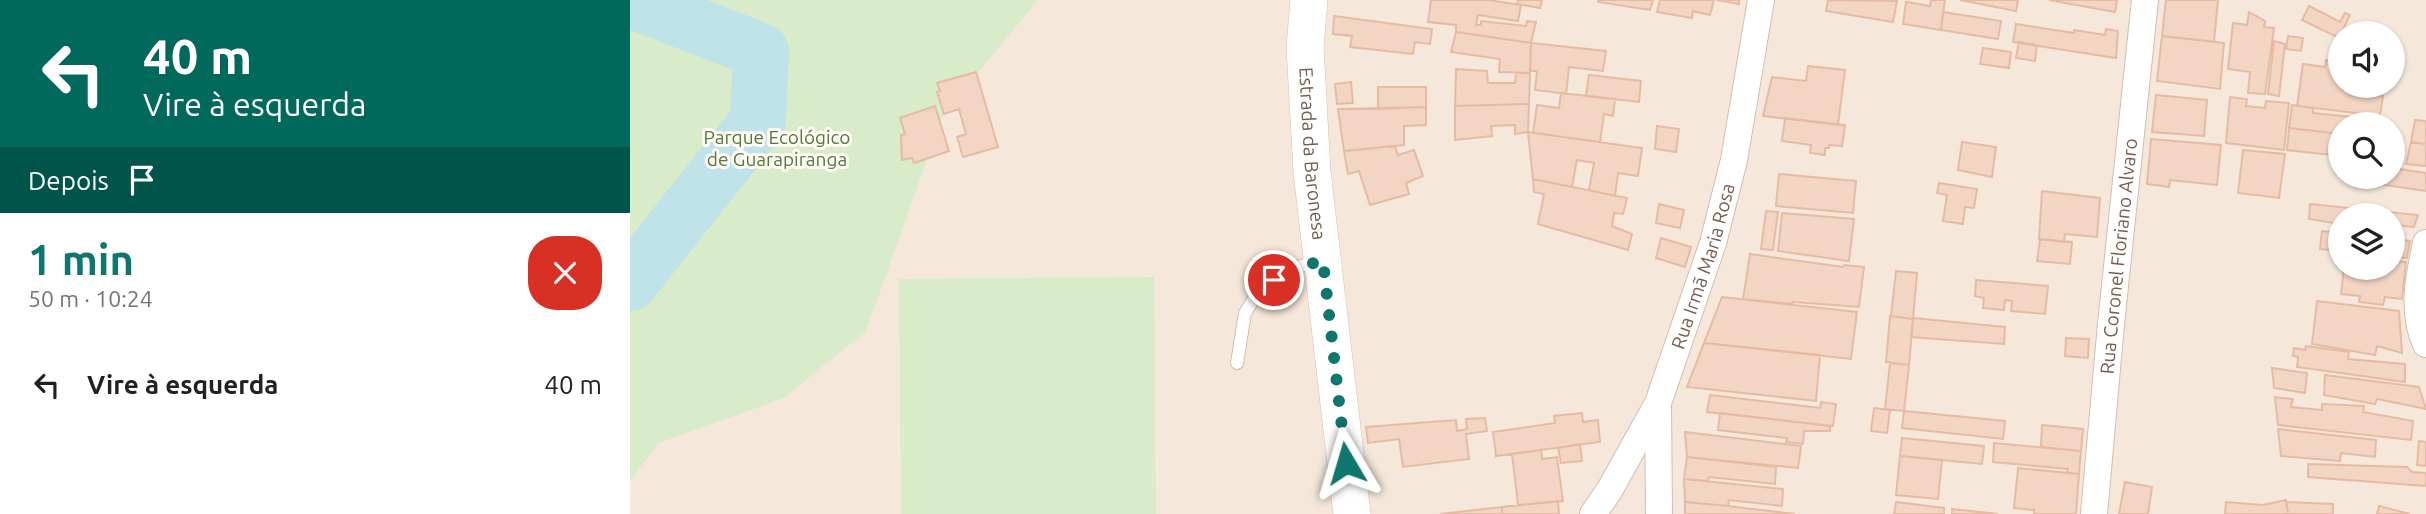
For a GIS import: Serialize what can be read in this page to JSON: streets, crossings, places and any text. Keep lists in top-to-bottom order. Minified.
{"streets":{"main road":["Estrada da Baronesa"],"street":["Rua Coronel Floriano Alvaro","Rua Irmã Maria Rosa"]},"parks":["Parque Ecológico de Guarapiranga"],"page":{"turn":["40 m","Vire à esquerda"],"then":"Depois","heading":["1 min","50 m · 10:24"],"list":[{"name":"Vire à esquerda","value":"40 m"}]}}
